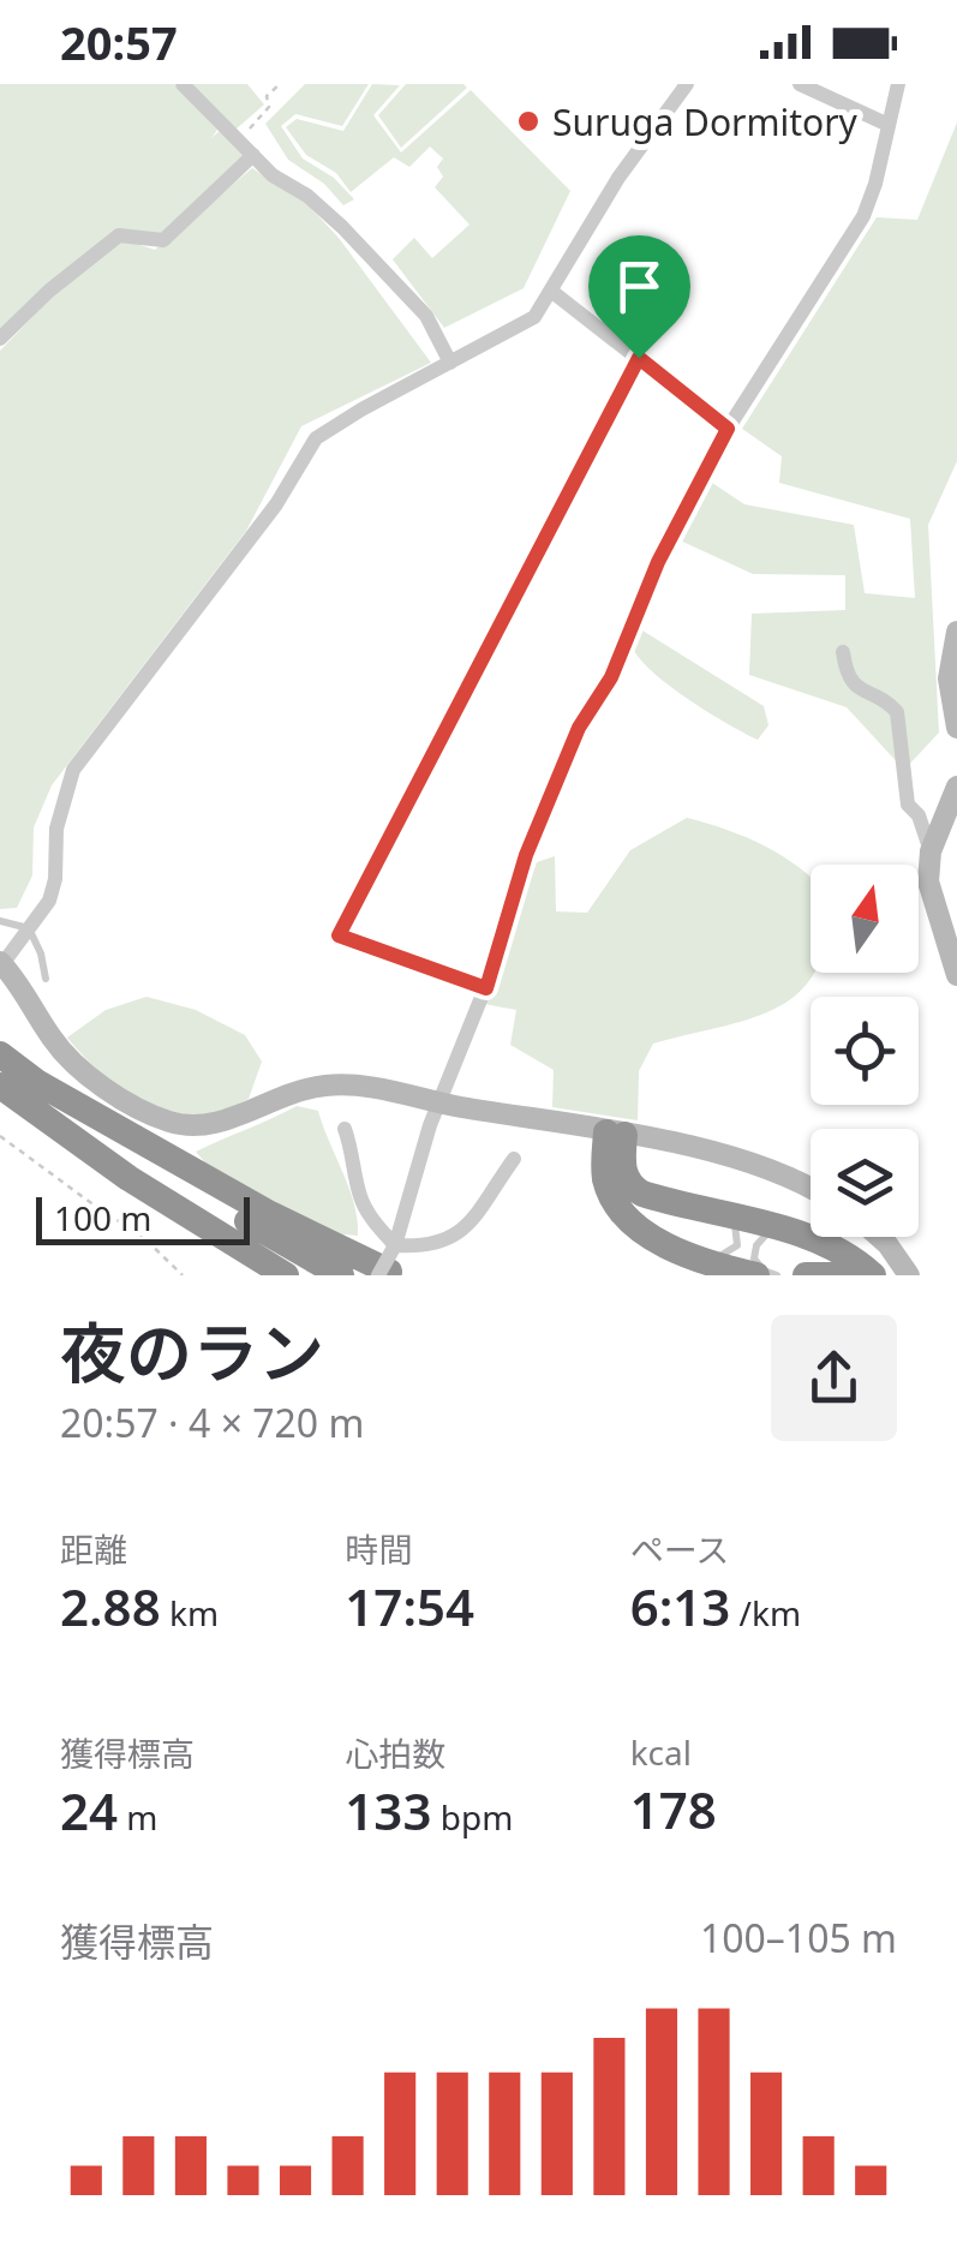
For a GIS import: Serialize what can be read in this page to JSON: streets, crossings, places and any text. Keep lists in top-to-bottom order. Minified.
{"places":["Suruga Dormitory"],"scale_bar":"100 m","north":"top","page":{"status":"20:57","scale":"100 m","heading":["夜のラン","20:57 · 4 × 720 m"],"stats":[["距離","2.88 km"],["時間","17:54"],["ペース","6:13 /km"],["獲得標高","24 m"],["心拍数","133 bpm"],["kcal","178"]],"chart":["獲得標高","100–105 m"]}}
